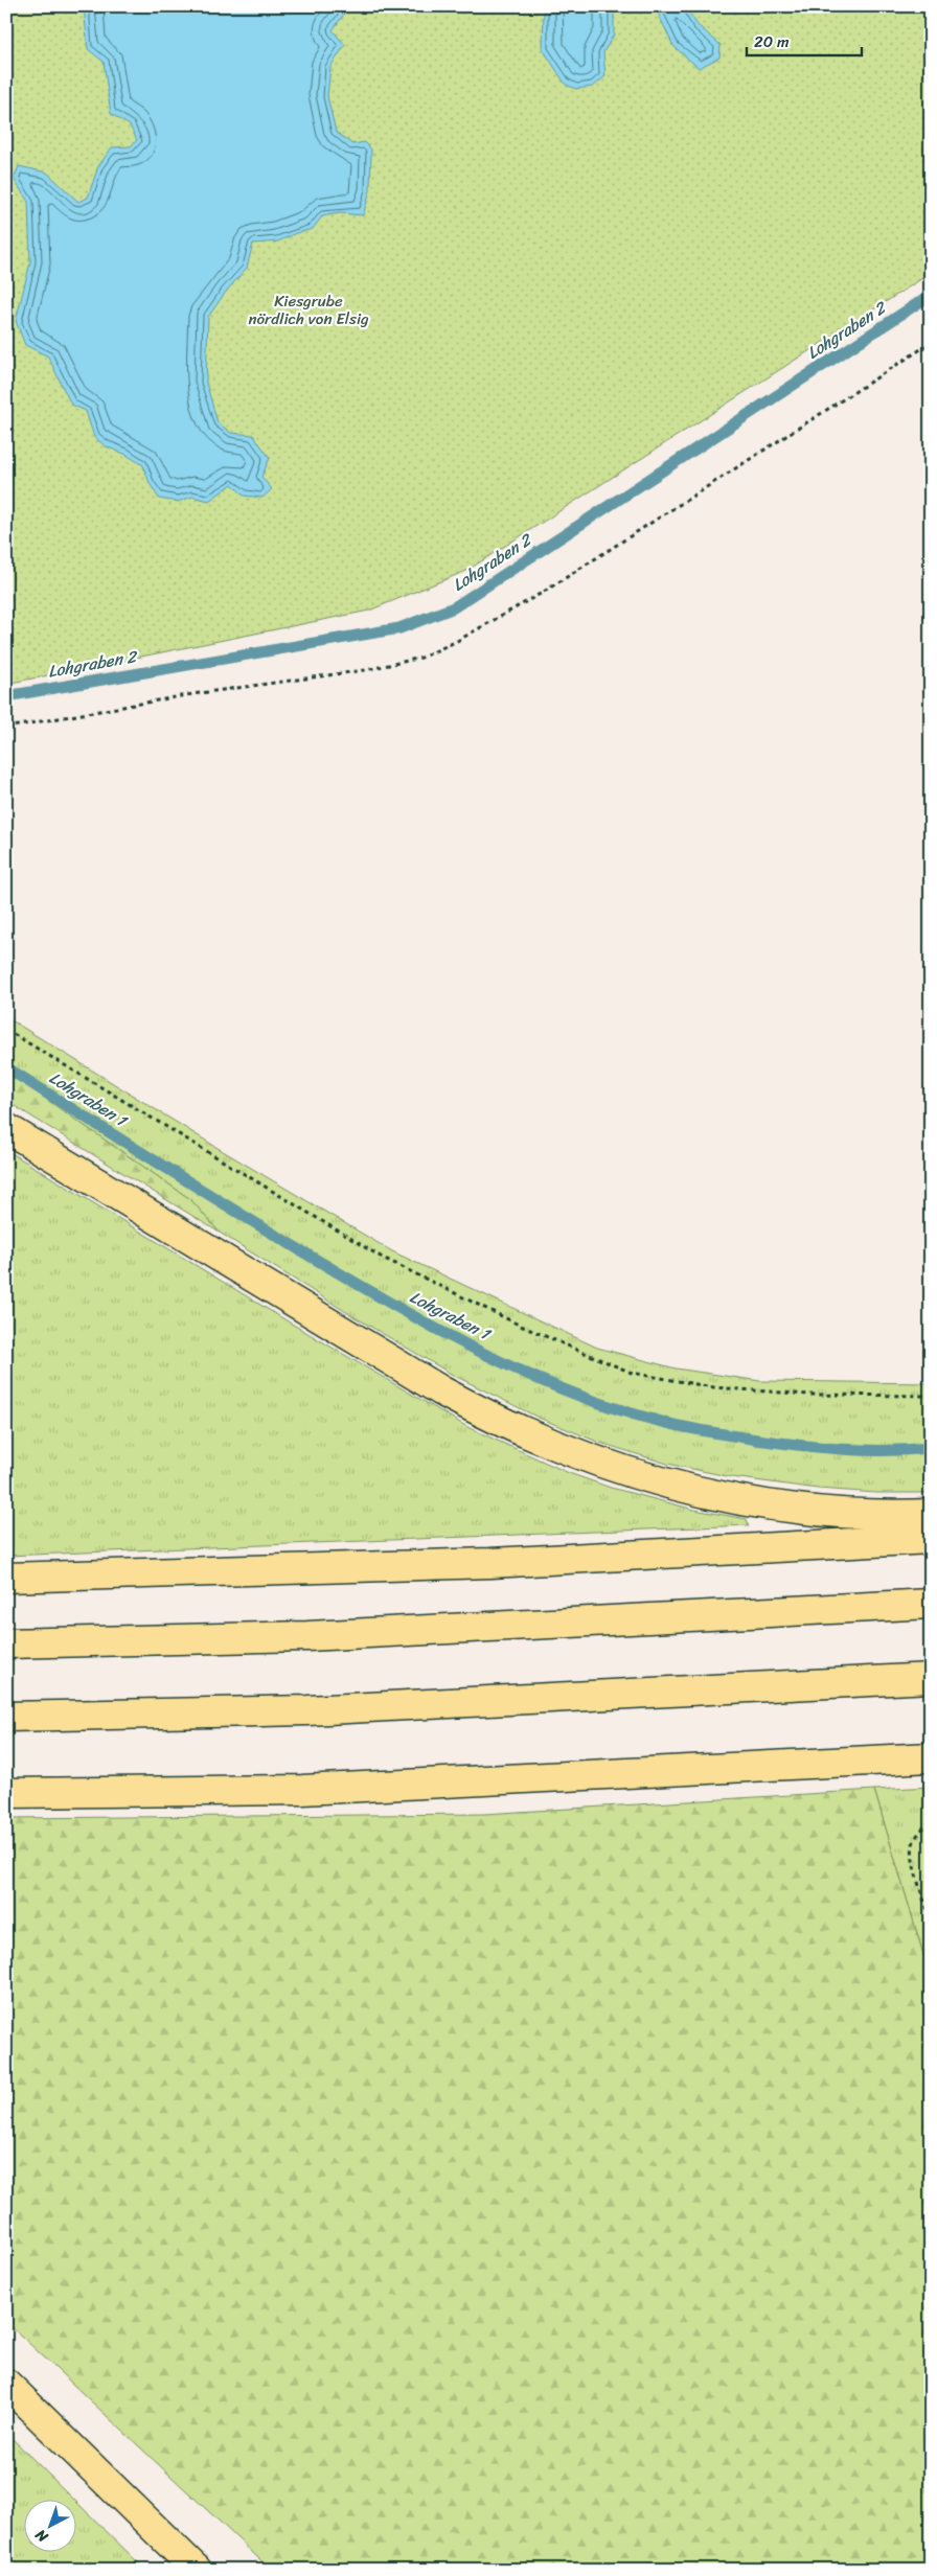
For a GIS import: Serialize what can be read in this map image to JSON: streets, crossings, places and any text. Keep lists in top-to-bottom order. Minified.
{"water":["Lohgraben 2","Lohgraben 1"],"parks":["Kiesgrube nördlich von Elsig"],"scale_bar":"20 m","north":"bottom left"}
